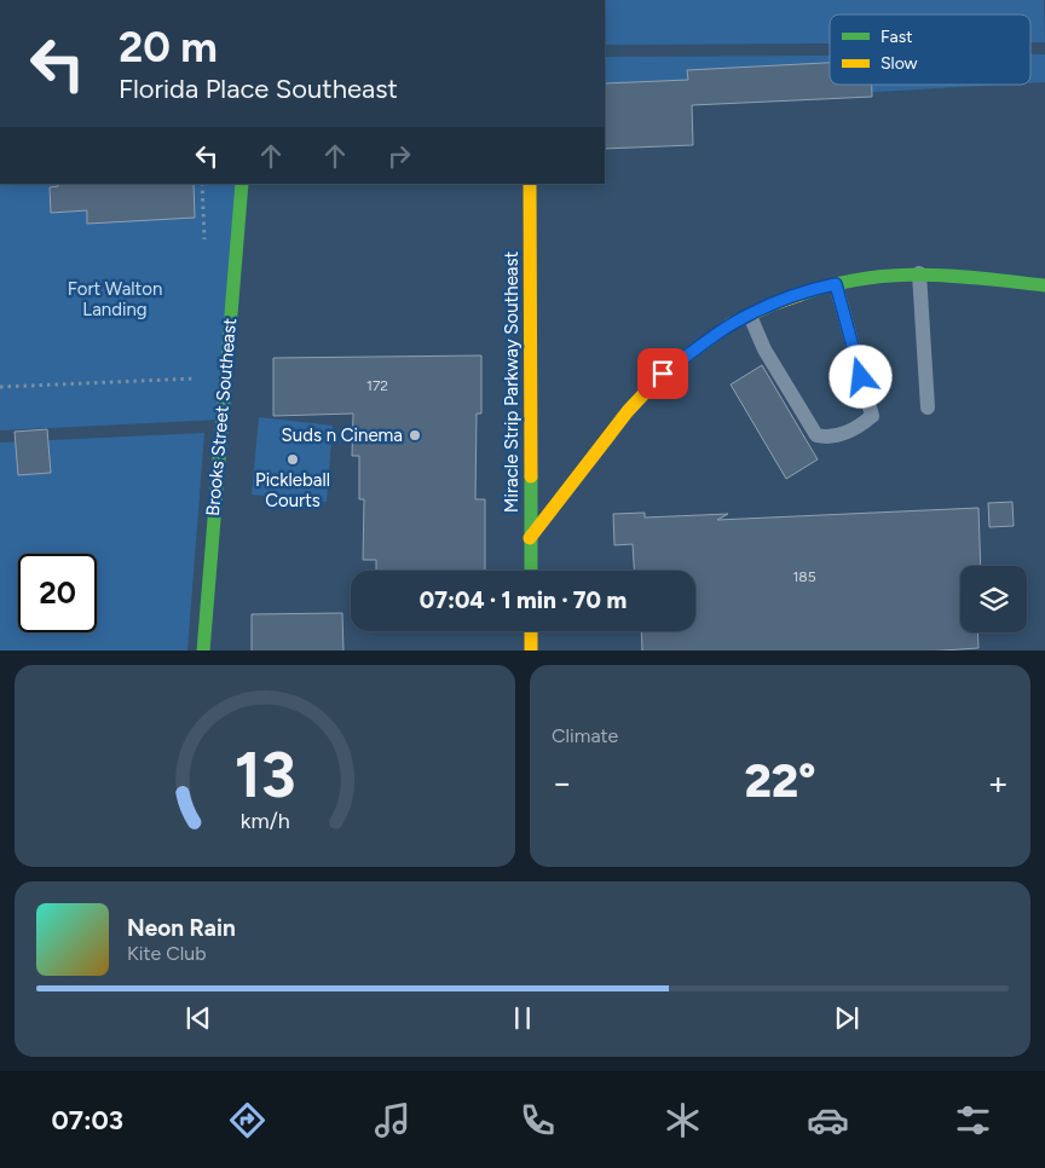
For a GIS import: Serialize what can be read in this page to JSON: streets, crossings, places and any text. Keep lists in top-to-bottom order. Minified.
{"streets":{"main road":["Miracle Strip Parkway Southeast","Brooks Street Southeast"]},"parks":["Fort Walton Landing"],"places":["Suds n Cinema","Pickleball Courts"],"house_numbers":["172","185"],"legend":["Fast","Slow"],"page":{"turn":["20 m","Florida Place Southeast"],"limit":"20","trip":"07:04 · 1 min · 70 m","tile":"Climate","heat":["−","22°","+"],"song":["Neon Rain","Kite Club"],"tabs":"07:03","gauge":["13","km/h"]}}
